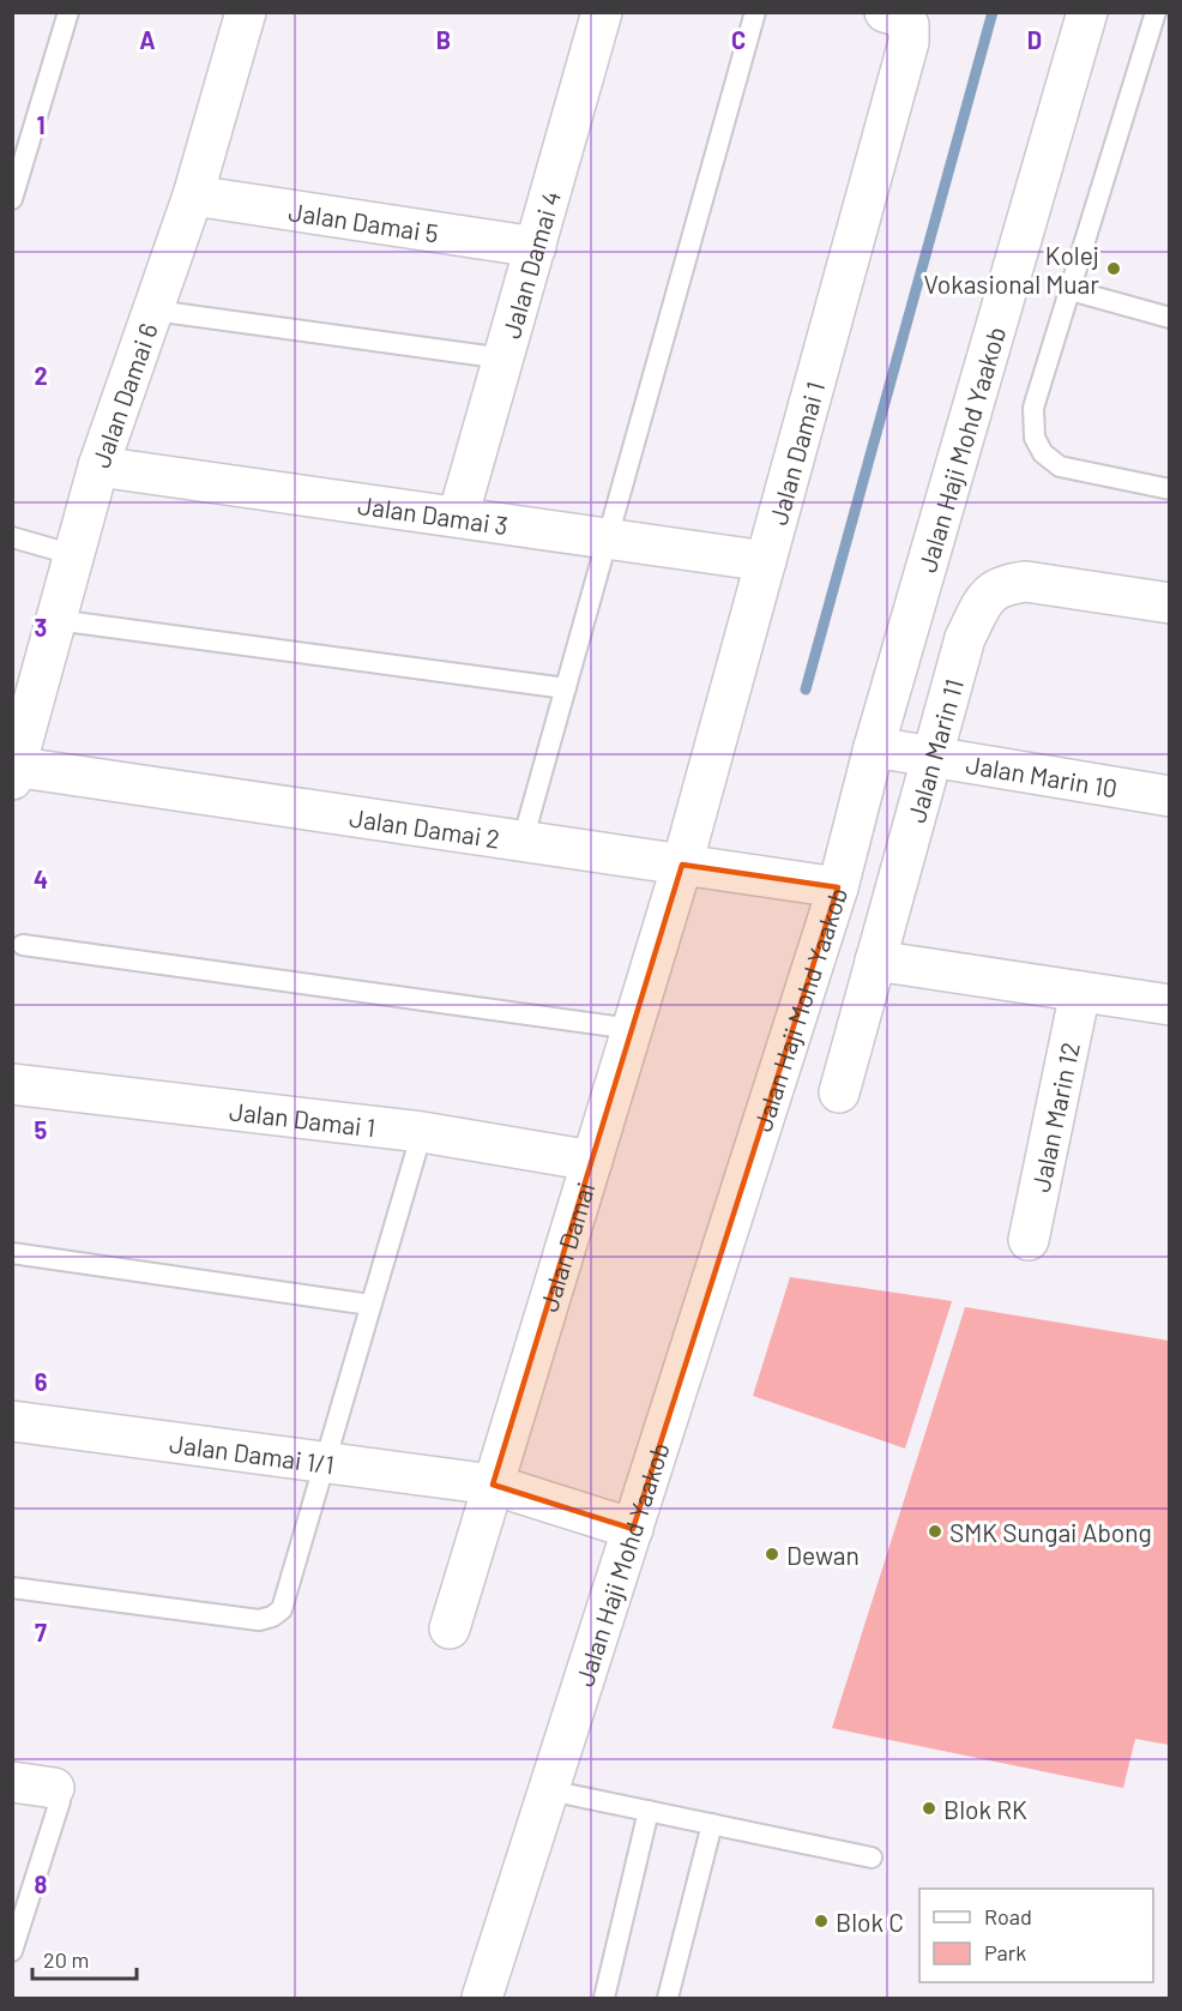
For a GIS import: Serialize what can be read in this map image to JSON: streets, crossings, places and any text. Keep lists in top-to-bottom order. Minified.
{"streets":{"street":["Jalan Damai 5","Jalan Damai 4","Jalan Damai 6","Jalan Haji Mohd Yaakob","Jalan Damai 1","Jalan Damai 3","Jalan Marin 11","Jalan Marin 10","Jalan Damai 2","Jalan Marin 12","Jalan Damai","Jalan Damai 1/1"]},"crossings":[["Jalan Damai 5","Jalan Damai 4"],["Jalan Damai 5","Jalan Damai 6"],["Jalan Damai 4","Jalan Damai 3"],["Jalan Damai 6","Jalan Damai 3"],["Jalan Damai 6","Jalan Damai 2"],["Jalan Haji Mohd Yaakob","Jalan Marin 10"],["Jalan Haji Mohd Yaakob","Jalan Damai 2"],["Jalan Haji Mohd Yaakob","Jalan Damai 1/1"],["Jalan Damai 1","Jalan Damai 3"],["Jalan Damai 1","Jalan Damai 2"],["Jalan Damai 1","Jalan Damai"],["Jalan Marin 11","Jalan Marin 10"],["Jalan Damai 2","Jalan Damai"],["Jalan Damai","Jalan Damai 1/1"]],"places":["Kolej Vokasional Muar","SMK Sungai Abong","Dewan","Blok RK","Blok C"],"legend":["Road","Park"],"scale_bar":"20 m","grid":{"columns":["A","B","C","D"],"rows":["1","2","3","4","5","6","7","8"]}}
